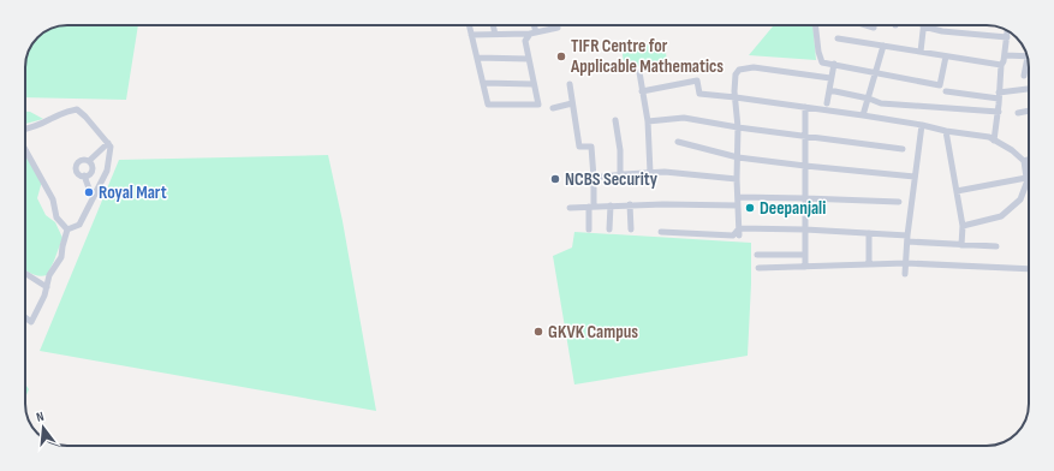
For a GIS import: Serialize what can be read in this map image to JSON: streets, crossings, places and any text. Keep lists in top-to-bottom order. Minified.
{"places":["TIFR Centre for Applicable Mathematics","NCBS Security","Royal Mart","Deepanjali","GKVK Campus"],"north":"top"}
